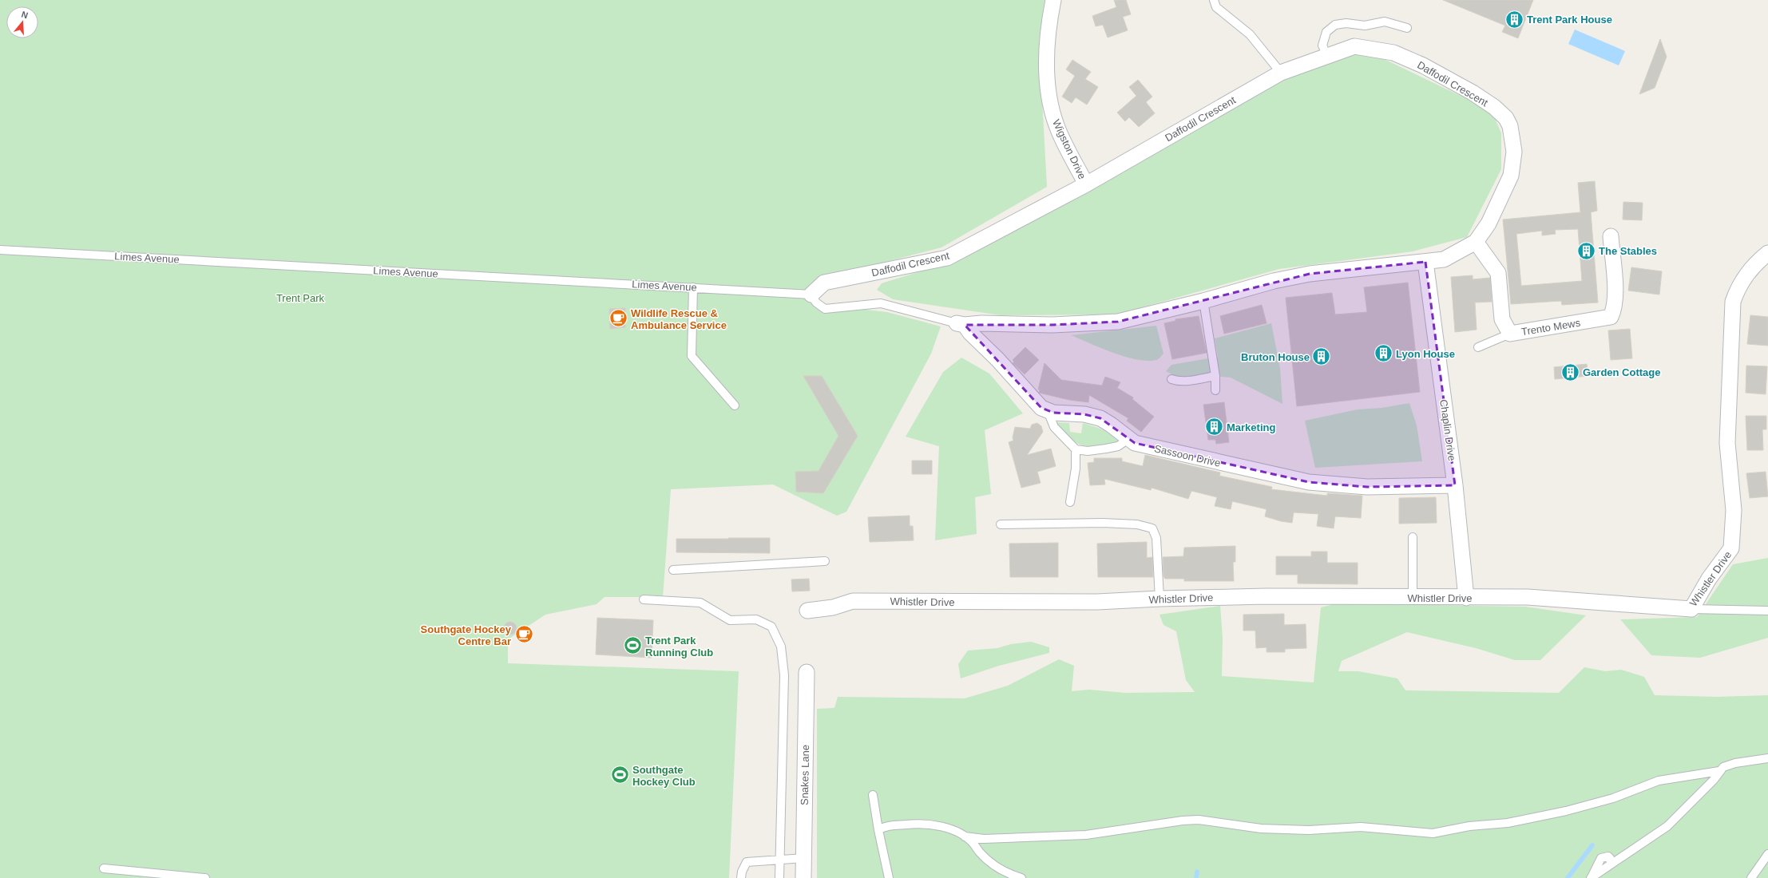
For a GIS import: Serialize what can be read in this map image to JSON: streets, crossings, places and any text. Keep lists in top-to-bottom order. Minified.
{"streets":{"street":["Daffodil Crescent","Wigston Drive","Trento Mews","Chaplin Drive","Sassoon Drive","Whistler Drive","Snakes Lane"],"lane":["Limes Avenue"]},"crossings":[["Daffodil Crescent","Wigston Drive"],["Daffodil Crescent","Limes Avenue"],["Daffodil Crescent","Trento Mews"],["Daffodil Crescent","Chaplin Drive"],["Chaplin Drive","Sassoon Drive"],["Chaplin Drive","Whistler Drive"]],"parks":["Trent Park"],"places":{"building":["Trent Park House","The Stables","Lyon House","Bruton House","Garden Cottage","Marketing"],"cafe":["Wildlife Rescue & Ambulance Service","Southgate Hockey Centre Bar"],"sports":["Trent Park Running Club","Southgate Hockey Club"]},"north":"top"}
